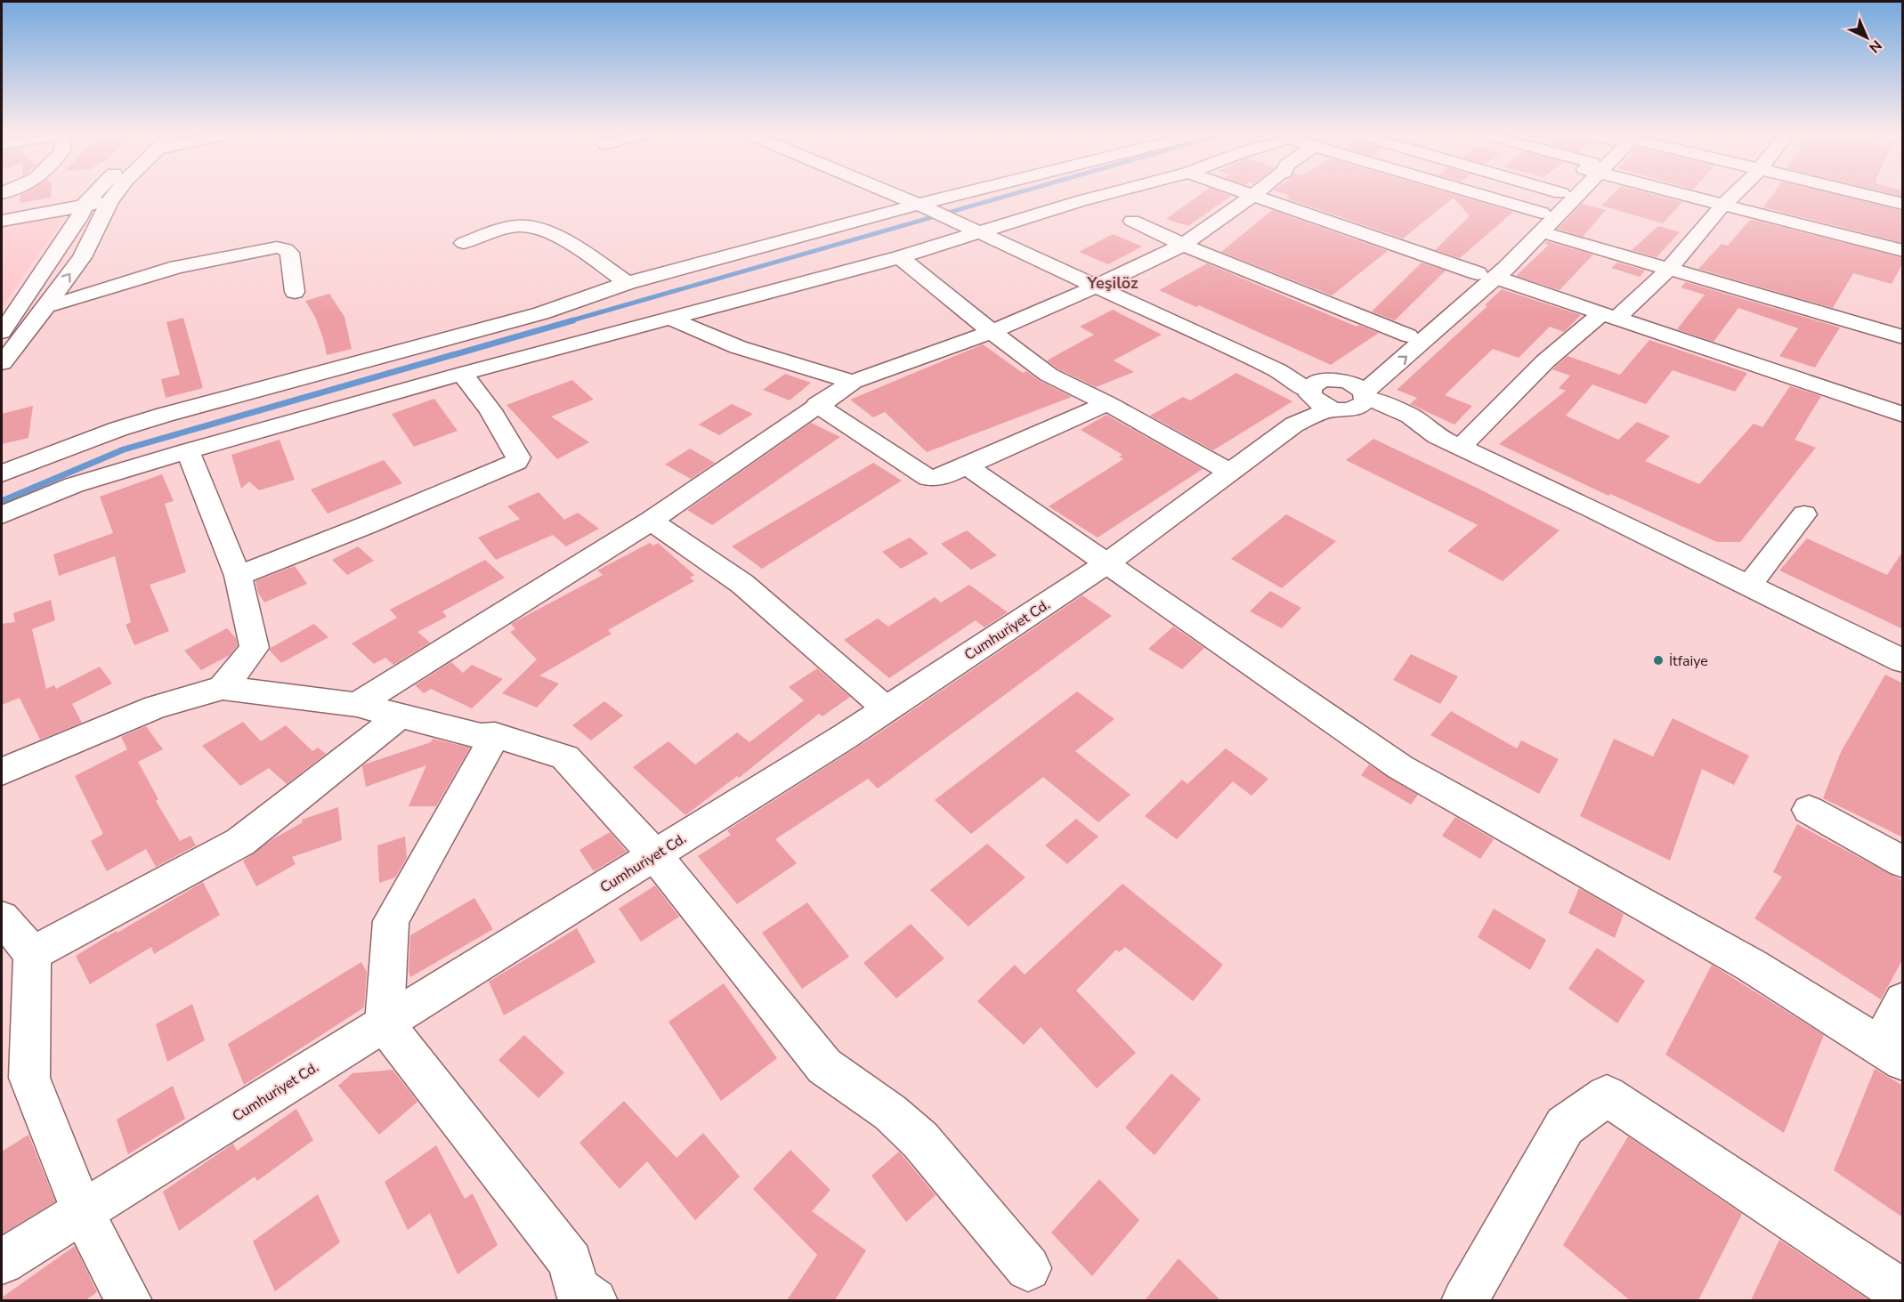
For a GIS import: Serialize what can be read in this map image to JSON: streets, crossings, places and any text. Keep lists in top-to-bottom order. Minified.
{"streets":{"street":["Cumhuriyet Cd."]},"districts":["Yeşilöz"],"places":["İtfaiye"],"north":"bottom right"}
